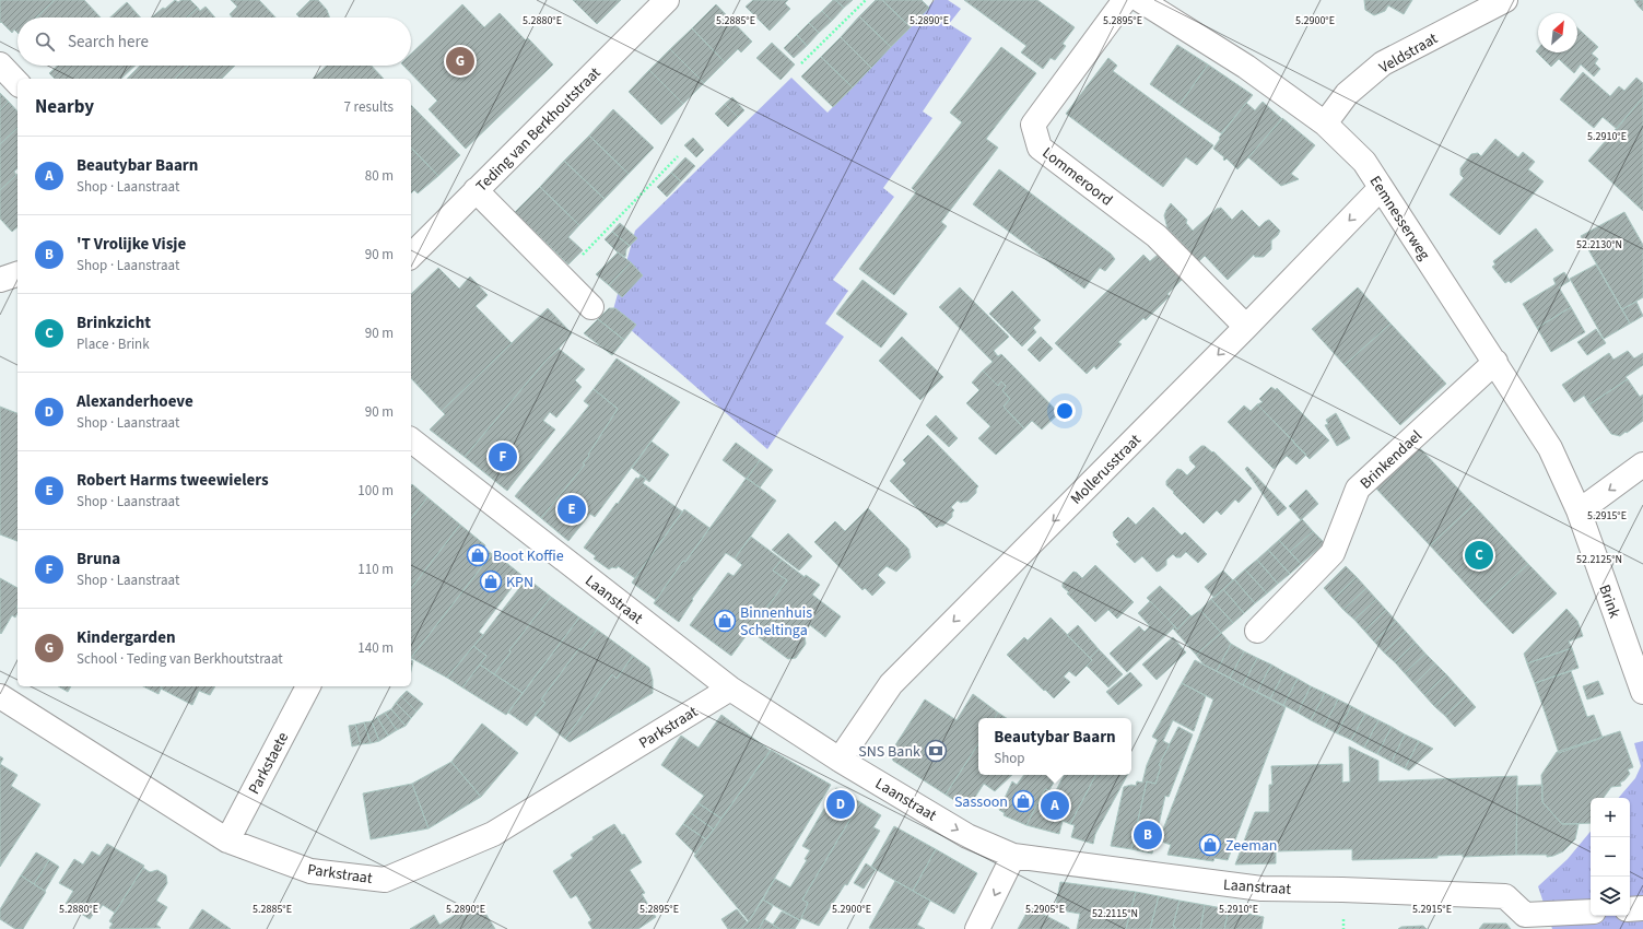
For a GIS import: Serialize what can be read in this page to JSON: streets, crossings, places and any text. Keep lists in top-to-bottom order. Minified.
{"streets":{"street":["Veldstraat","Teding van Berkhoutstraat","Lommeroord","Eemnesserweg","Brinkendael","Mollerusstraat","Laanstraat","Brink","Parkstraat","Parkstaete"]},"crossings":[["Veldstraat","Eemnesserweg"],["Lommeroord","Mollerusstraat"],["Eemnesserweg","Brinkendael"],["Eemnesserweg","Mollerusstraat"],["Eemnesserweg","Brink"],["Mollerusstraat","Laanstraat"],["Laanstraat","Parkstraat"],["Parkstraat","Parkstaete"]],"one_way":["Mollerusstraat"],"places":{"shop":["Boot Koffie","KPN","Binnenhuis Scheltinga","Sassoon","Zeeman"],"bank":["SNS Bank"]},"north":"top right","page":{"search":"Search here","pins":["G","F","E","C","D","A","B"],"heading":["Nearby","7 results"],"list":[{"mark":"A","name":"Beautybar Baarn","note":"Shop · Laanstraat","value":"80 m"},{"mark":"B","name":"'T Vrolijke Visje","note":"Shop · Laanstraat","value":"90 m"},{"mark":"C","name":"Brinkzicht","note":"Place · Brink","value":"90 m"},{"mark":"D","name":"Alexanderhoeve","note":"Shop · Laanstraat","value":"90 m"},{"mark":"E","name":"Robert Harms tweewielers","note":"Shop · Laanstraat","value":"100 m"},{"mark":"F","name":"Bruna","note":"Shop · Laanstraat","value":"110 m"},{"mark":"G","name":"Kindergarden","note":"School · Teding van Berkhoutstraat","value":"140 m"}],"popup":["Beautybar Baarn","Shop"],"map_buttons":["+","−"]},"coordinates":["5.2880°E","5.2885°E","5.2890°E","5.2895°E","5.2900°E","5.2910°E","52.2130°N","5.2915°E","52.2125°N","5.2905°E","52.2115°N"]}
